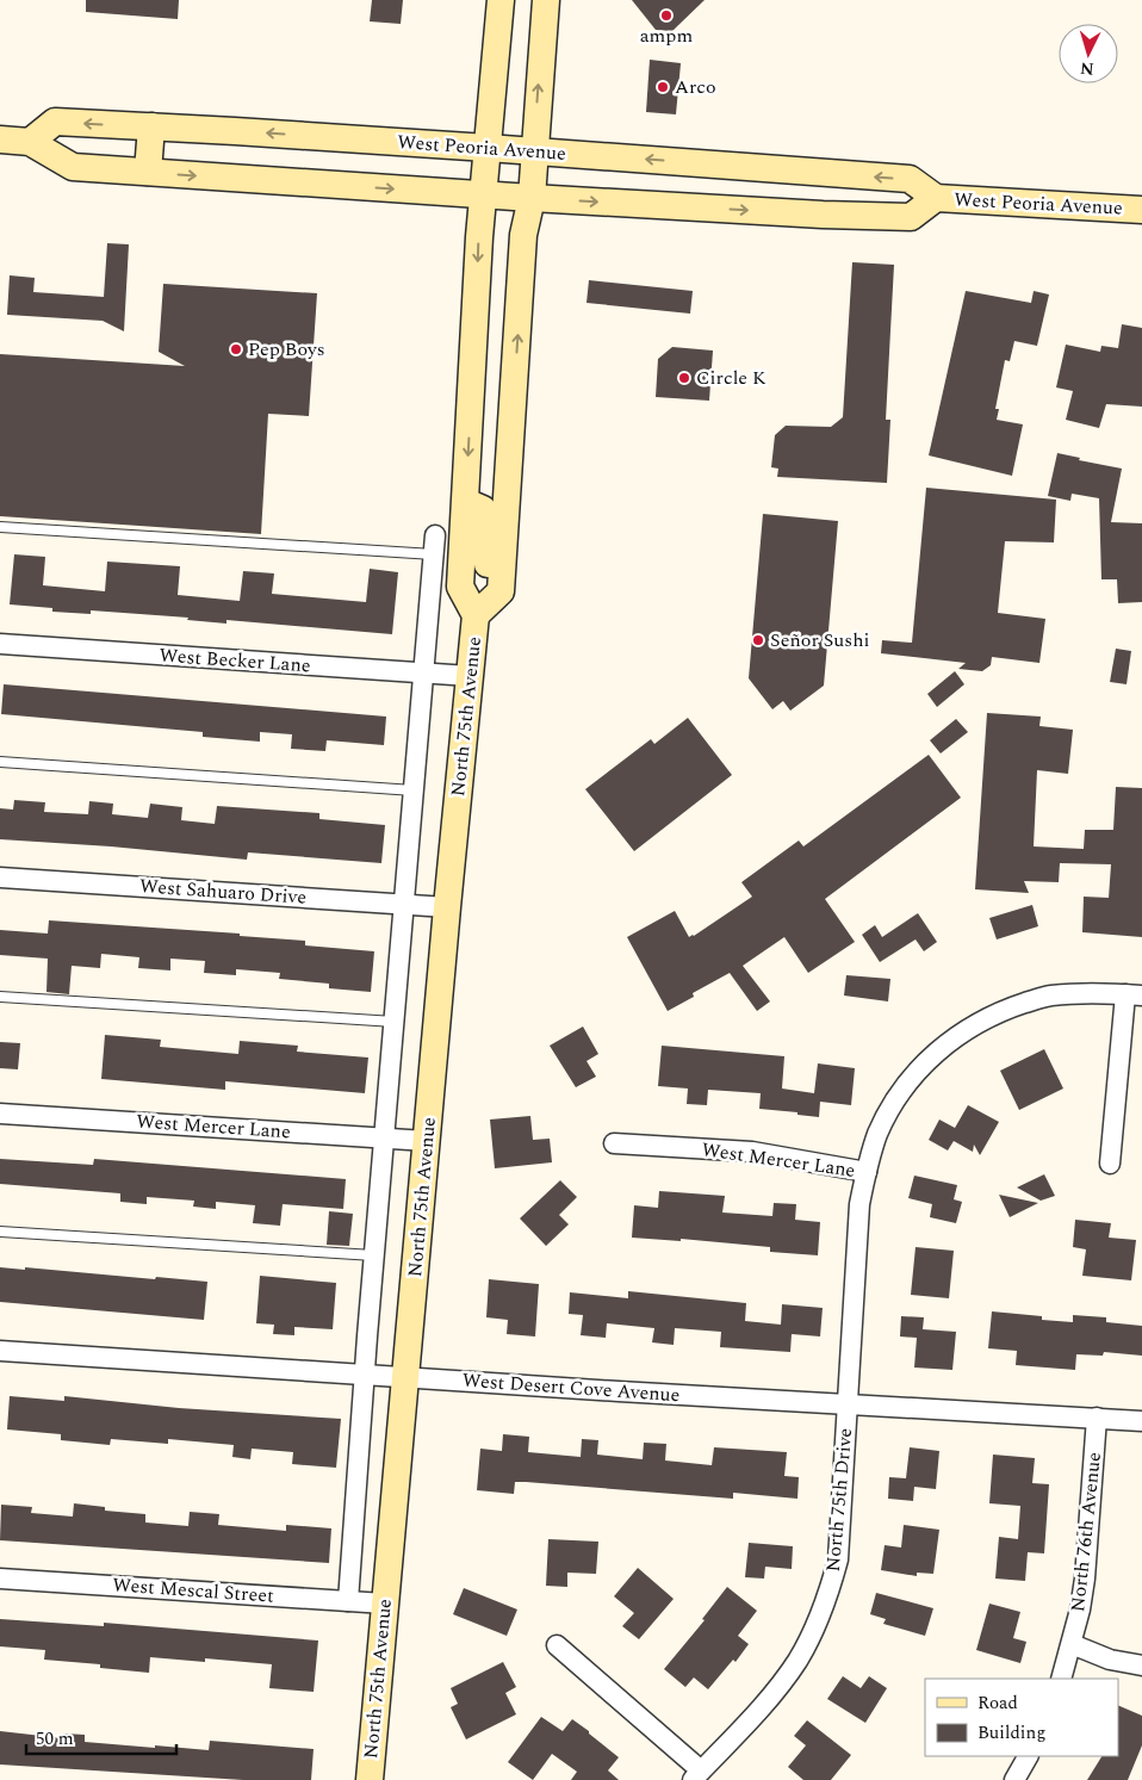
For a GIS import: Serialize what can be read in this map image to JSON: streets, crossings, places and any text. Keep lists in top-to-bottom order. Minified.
{"streets":{"main road":["West Peoria Avenue","North 75th Avenue"],"street":["West Becker Lane","West Sahuaro Drive","West Mercer Lane","West Desert Cove Avenue","North 75th Drive","North 76th Avenue","West Mescal Street"]},"crossings":[["West Peoria Avenue","North 75th Avenue"],["West Becker Lane","North 75th Avenue"],["North 75th Avenue","West Sahuaro Drive"],["North 75th Avenue","West Mercer Lane"],["North 75th Avenue","West Desert Cove Avenue"],["North 75th Avenue","West Mescal Street"],["West Mercer Lane","North 75th Drive"],["West Desert Cove Avenue","North 75th Drive"],["West Desert Cove Avenue","North 76th Avenue"]],"places":["ampm","Arco","Pep Boys","Circle K","Señor Sushi"],"legend":["Road","Building"],"scale_bar":"50 m","north":"bottom"}
